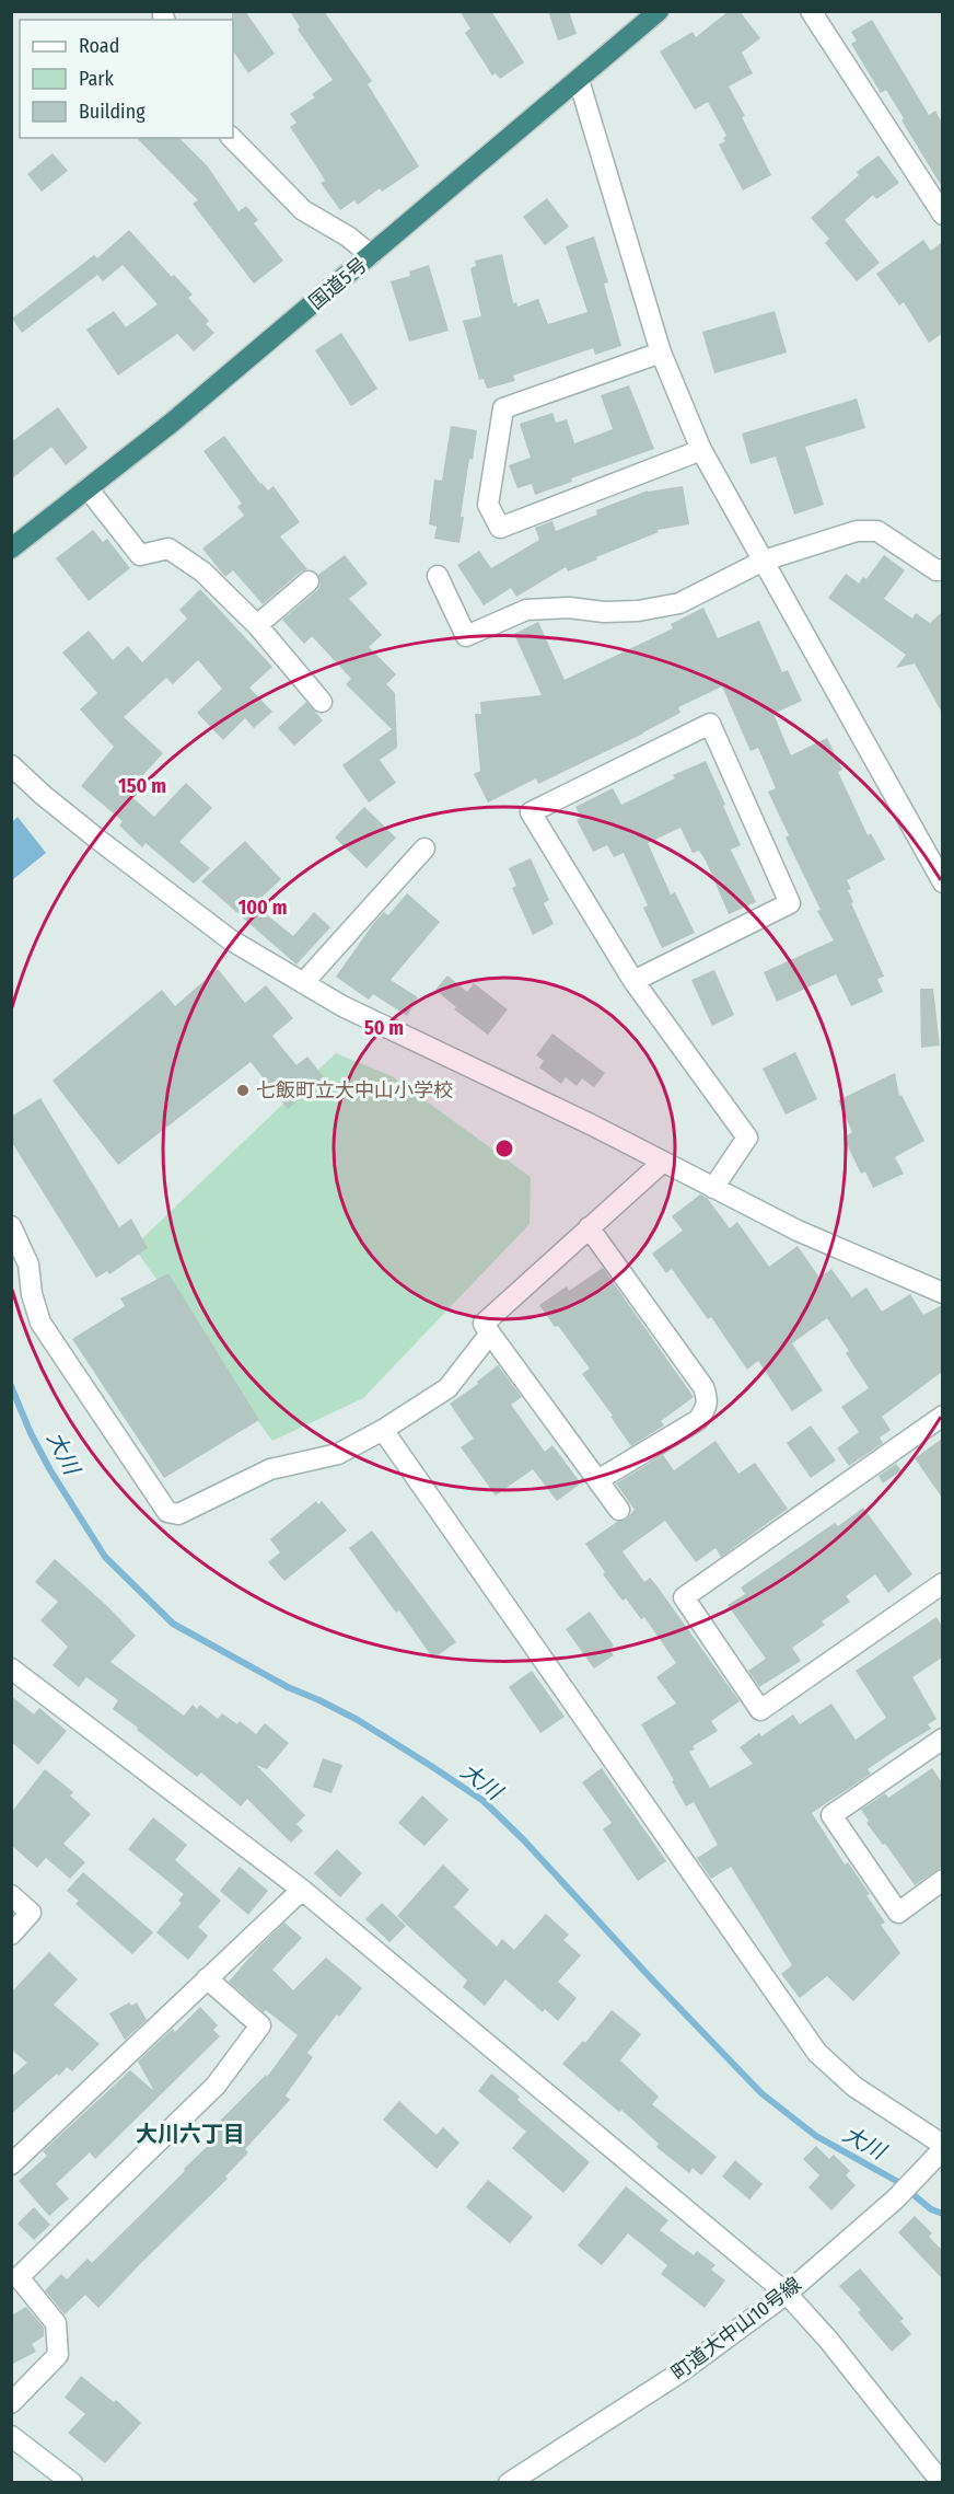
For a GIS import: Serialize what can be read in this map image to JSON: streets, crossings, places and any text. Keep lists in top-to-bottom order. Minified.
{"streets":{"highway":["国道5号"],"street":["町道大中山10号線"]},"districts":["大川六丁目"],"water":["大川"],"places":["七飯町立大中山小学校"],"legend":["Road","Park","Building"],"rings":["150 m","100 m","50 m"]}
